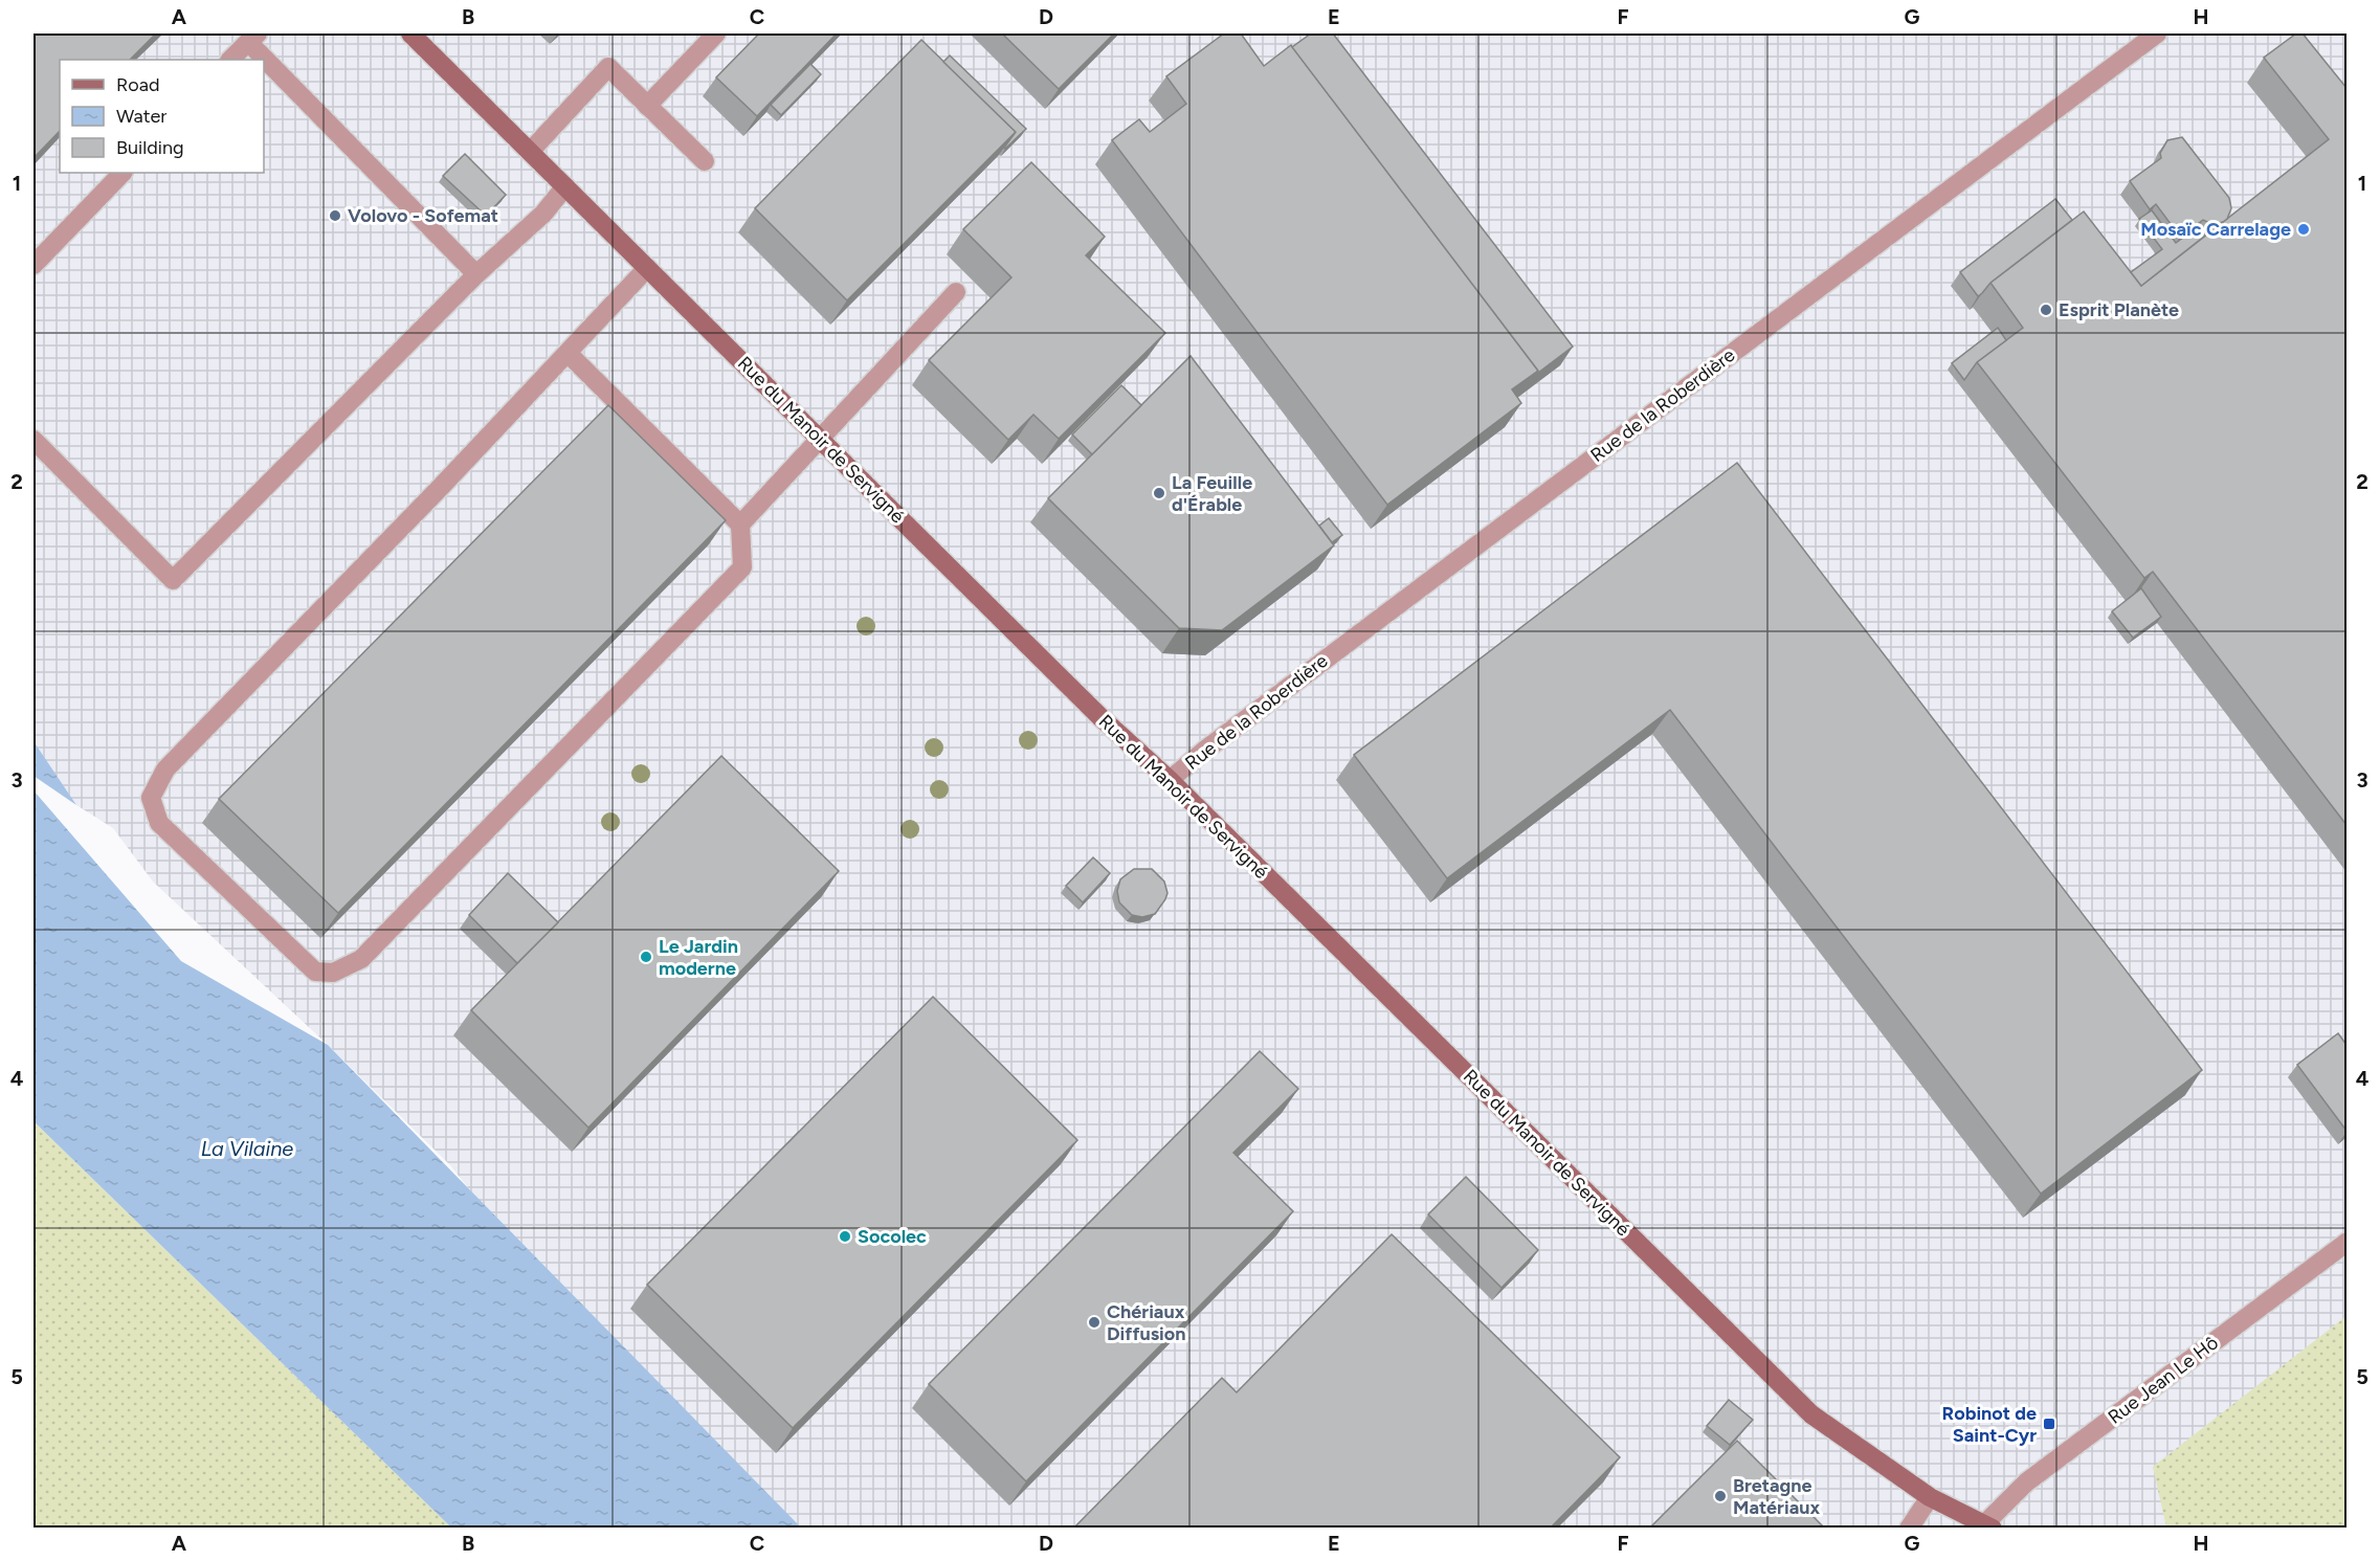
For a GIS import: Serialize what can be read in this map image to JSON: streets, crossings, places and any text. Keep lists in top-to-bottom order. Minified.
{"streets":{"street":["Rue de la Roberdière","Rue du Manoir de Servigné","Rue Jean Le Hô"]},"crossings":[["Rue de la Roberdière","Rue du Manoir de Servigné"],["Rue du Manoir de Servigné","Rue Jean Le Hô"]],"water":["La Vilaine"],"places":{"other":["Volovo - Sofemat","Mosaïc Carrelage","Esprit Planète","La Feuille d'Érable","Le Jardin moderne","Socolec","Chériaux Diffusion","Bretagne Matériaux"],"transit":["Robinot de Saint-Cyr"]},"legend":["Road","Water","Building"],"grid":{"columns":["A","B","C","D","E","F","G","H"],"rows":["1","2","3","4","5"]}}
